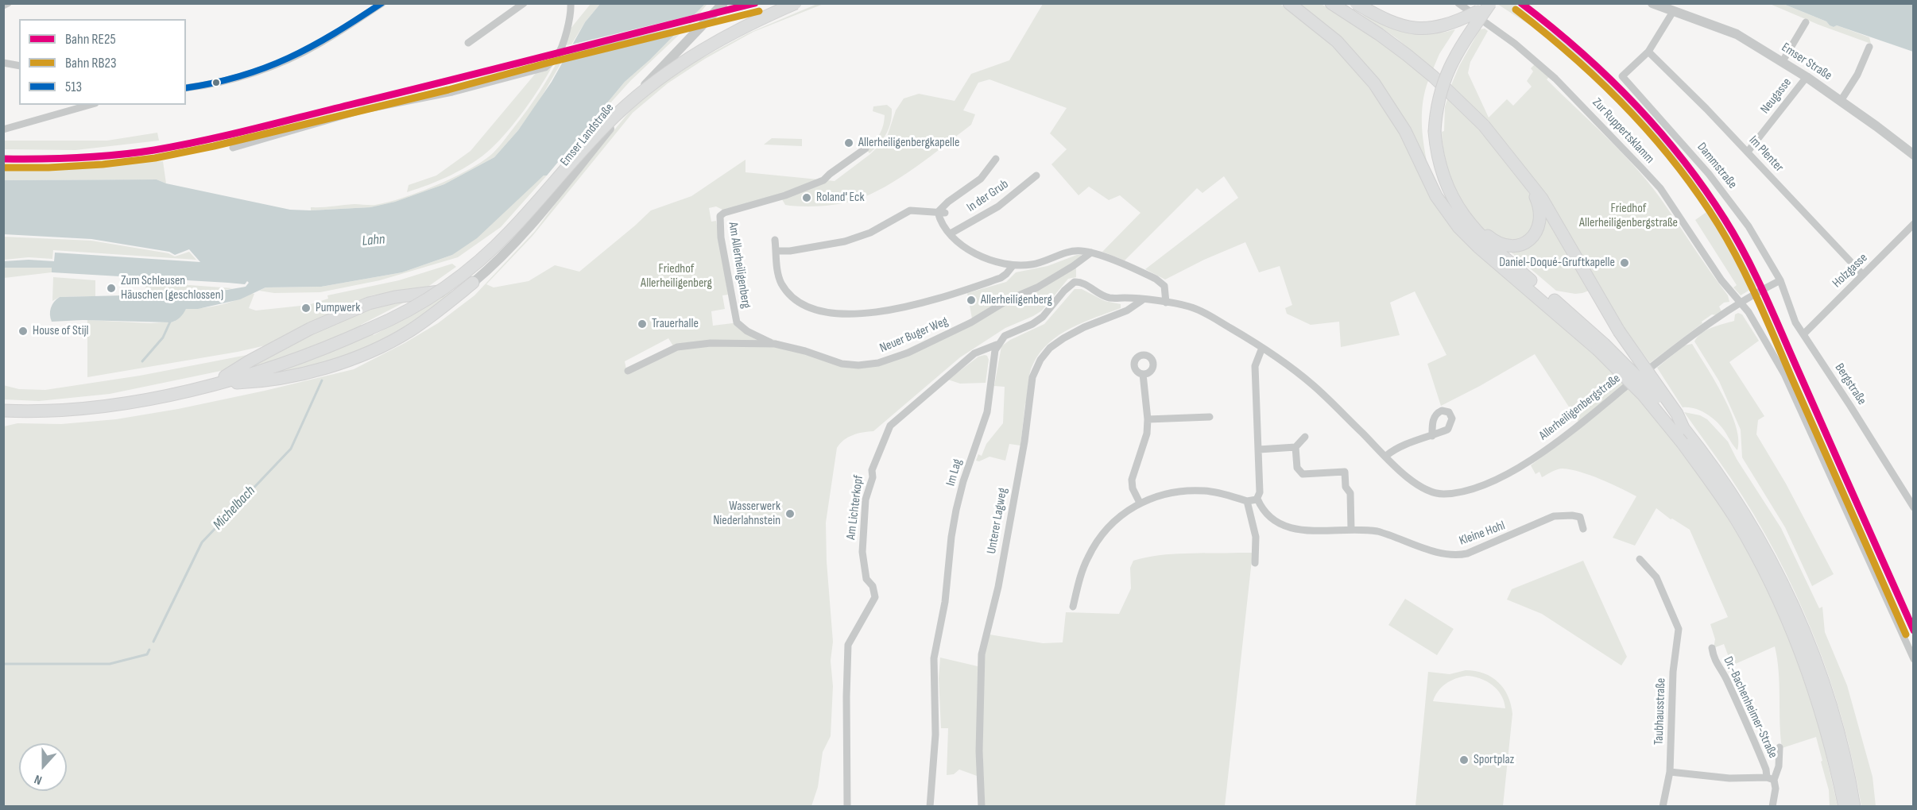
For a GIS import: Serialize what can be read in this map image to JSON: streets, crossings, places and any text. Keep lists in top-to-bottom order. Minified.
{"streets":{"street":["Emser Straße","Neugasse","Zur Ruppertsklamm","Emser Landstraße","Im Plenter","Dammstraße","In der Grub","Am Allerheiligenberg","Holzgasse","Neuer Buger Weg","Bergstraße","Allerheiligenbergstraße","Im Lag","Am Lichterkopf","Unterer Lagweg","Kleine Hohl","Dr.-Bachenheimer-Straße","Taubhausstraße"]},"crossings":[["Emser Straße","Neugasse"],["Neugasse","Im Plenter"],["Zur Ruppertsklamm","Allerheiligenbergstraße"],["Im Plenter","Dammstraße"],["Im Plenter","Holzgasse"],["Dammstraße","Bergstraße"],["Dammstraße","Allerheiligenbergstraße"],["Am Allerheiligenberg","Neuer Buger Weg"],["Holzgasse","Bergstraße"],["Bergstraße","Allerheiligenbergstraße"],["Im Lag","Am Lichterkopf"]],"water":["Lahn","Michelbach"],"parks":["Friedhof Allerheiligenbergstraße","Friedhof Allerheiligenberg"],"places":["Allerheiligenbergkapelle","Roland' Eck","Daniel-Doqué-Gruftkapelle","Zum Schleusen Häuschen (geschlossen)","Allerheiligenberg","Pumpwerk","Trauerhalle","House of Stijl","Wasserwerk Niederlahnstein","Sportplaz"],"lines":["rail line RE25","transit line 513","rail line RB23"],"legend":["Bahn RE25","Bahn RB23","513"],"north":"bottom"}
